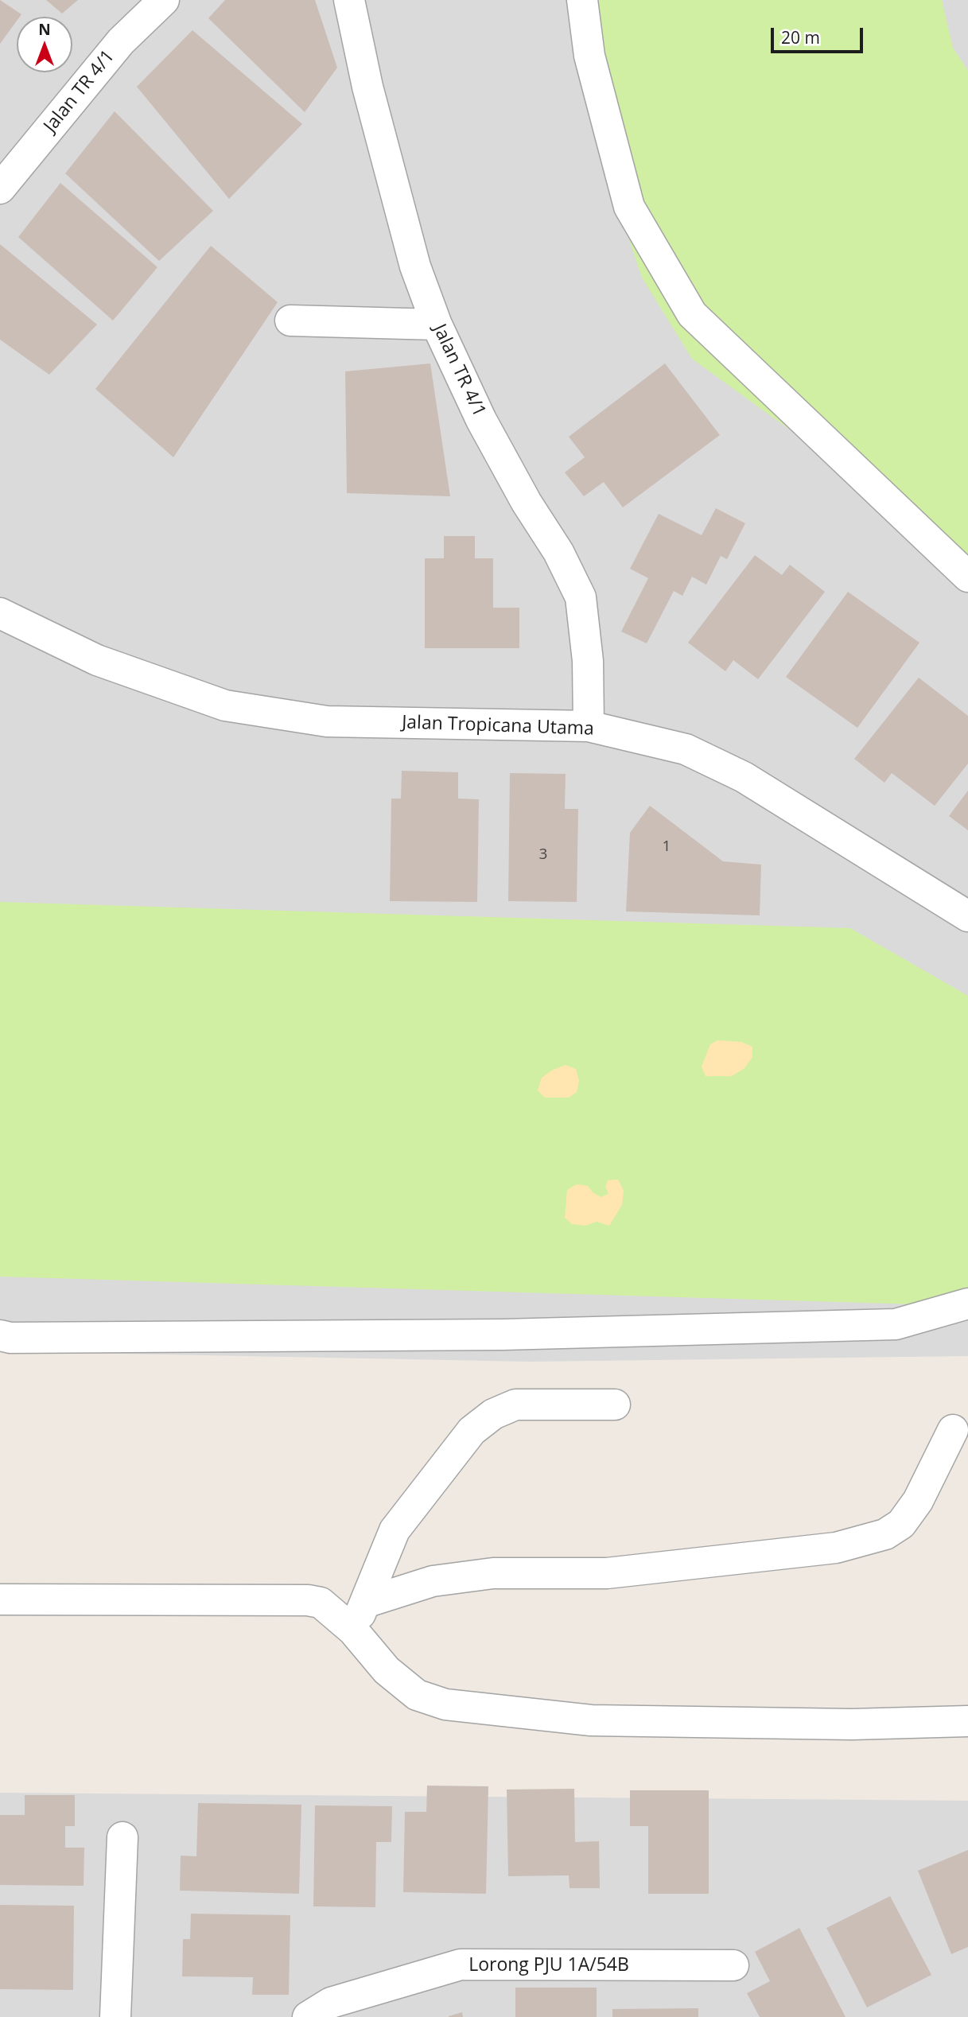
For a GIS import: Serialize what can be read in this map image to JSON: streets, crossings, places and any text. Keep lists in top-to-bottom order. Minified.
{"streets":{"street":["Jalan TR 4/1","Jalan Tropicana Utama","Lorong PJU 1A/54B"]},"crossings":[["Jalan TR 4/1","Jalan Tropicana Utama"]],"house_numbers":["1","3"],"scale_bar":"20 m","north":"top"}
